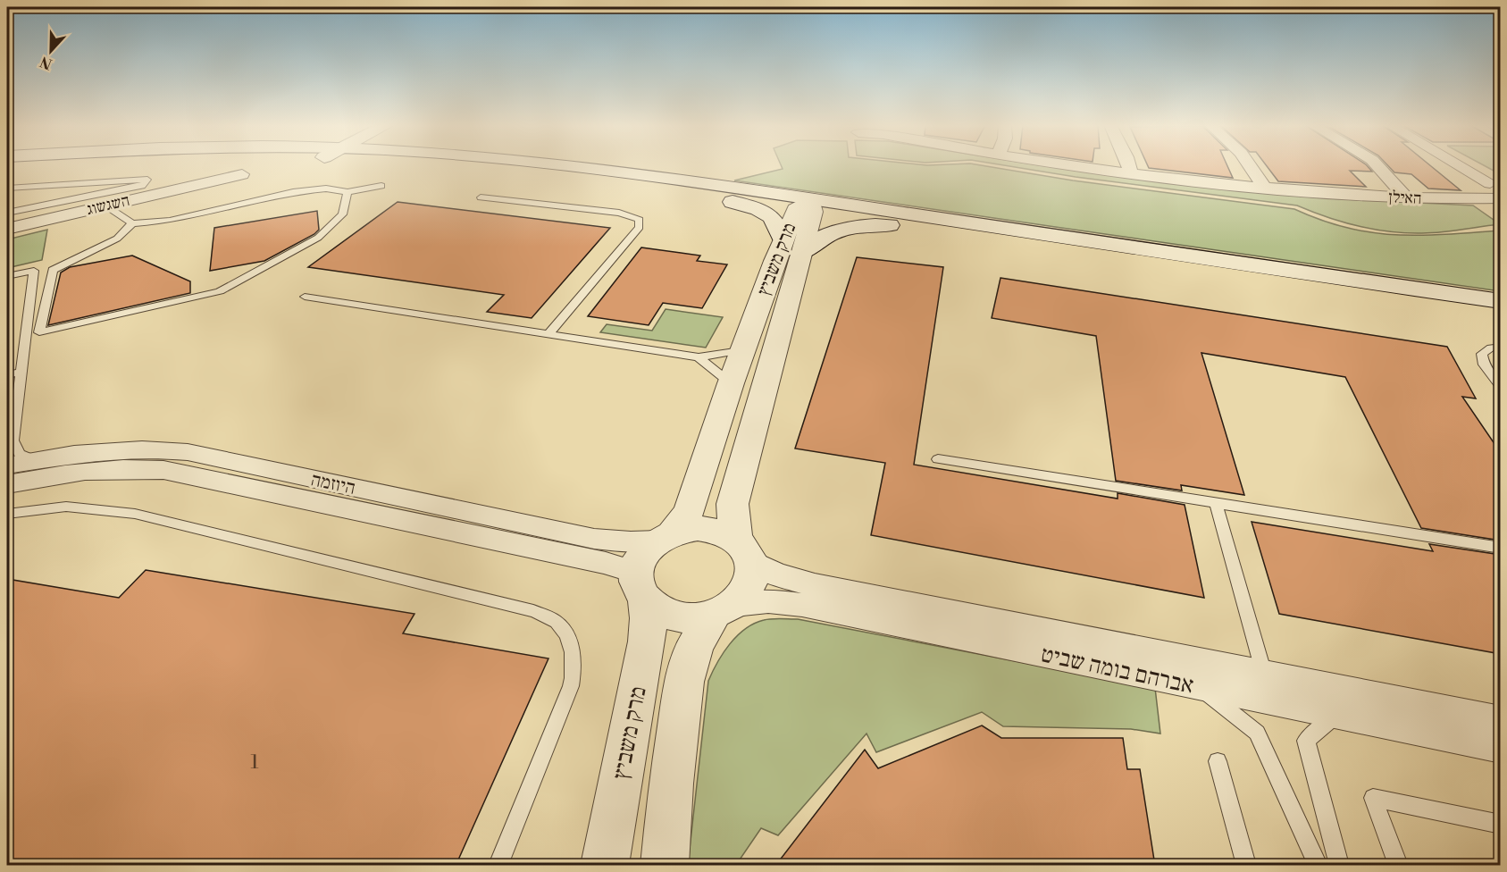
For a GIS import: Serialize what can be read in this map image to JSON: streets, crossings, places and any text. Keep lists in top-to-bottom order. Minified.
{"streets":{"main road":["מרק משביץ"],"street":["האילן","השגשוג","היוזמה","אברהם בומה שביט"]},"crossings":[["מרק משביץ","היוזמה"],["מרק משביץ","אברהם בומה שביט"],["היוזמה","אברהם בומה שביט"]],"house_numbers":["1"],"north":"bottom"}
